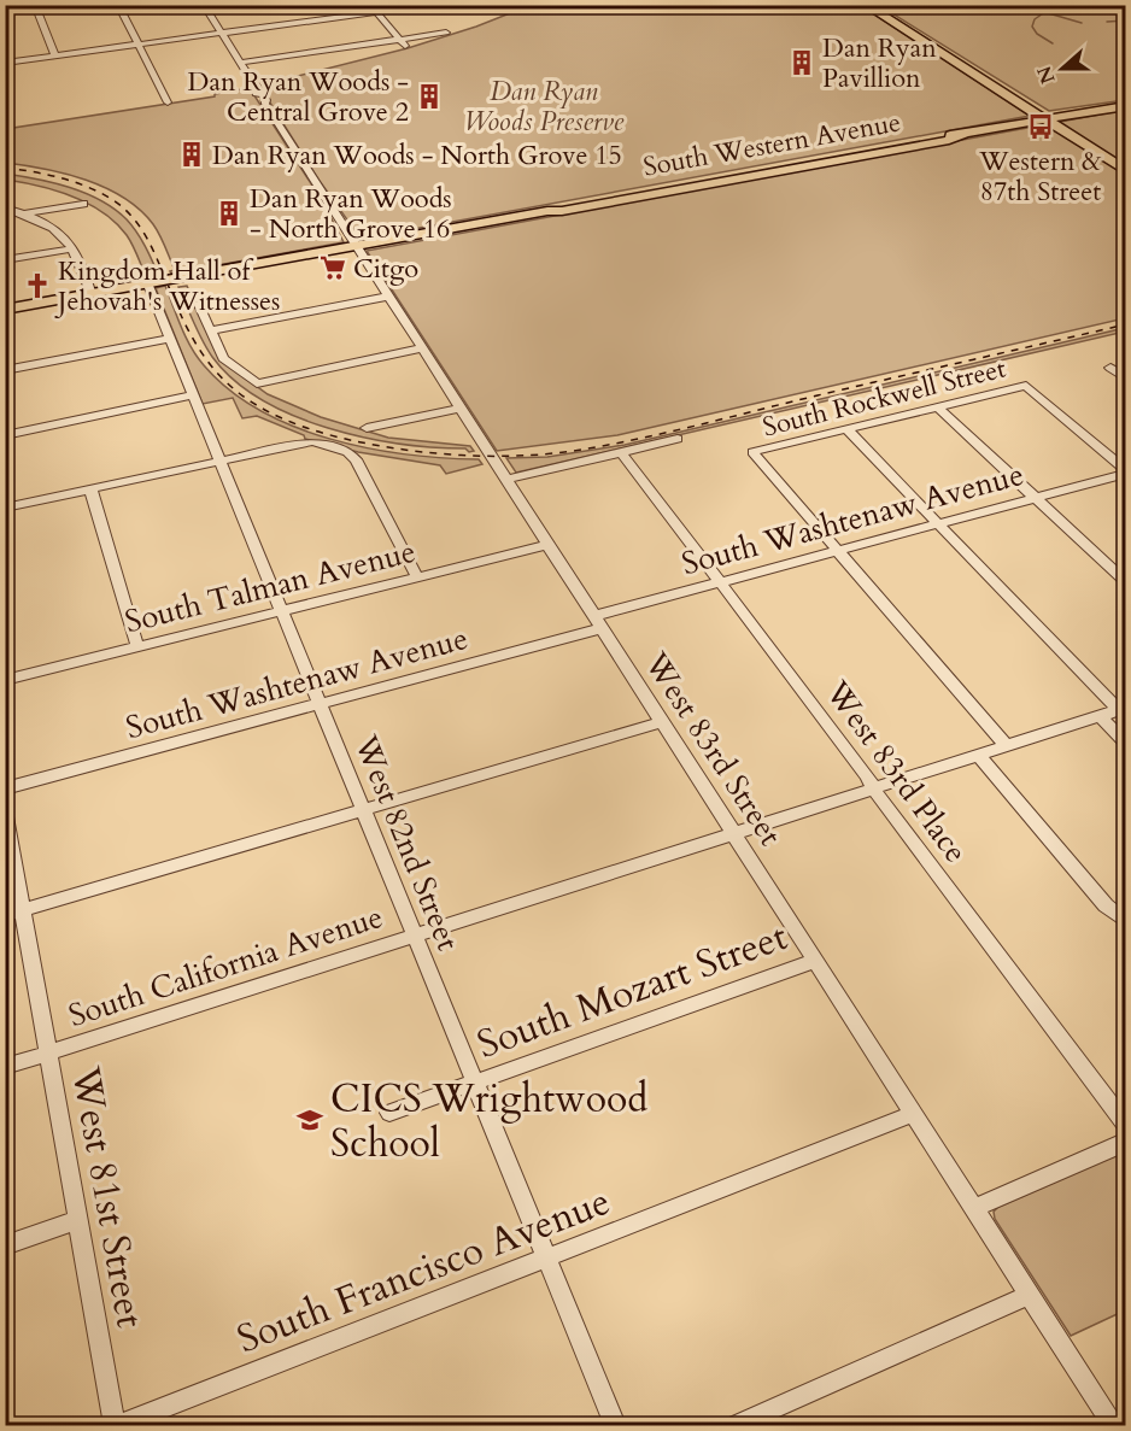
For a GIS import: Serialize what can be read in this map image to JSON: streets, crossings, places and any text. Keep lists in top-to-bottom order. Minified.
{"streets":{"main road":["South Western Avenue"],"street":["South Rockwell Street","South Washtenaw Avenue","South Talman Avenue","West 83rd Street","West 83rd Place","West 82nd Street","South California Avenue","South Mozart Street","West 81st Street","South Francisco Avenue"]},"crossings":[["South Western Avenue","West 83rd Street"],["South Western Avenue","West 82nd Street"],["South Rockwell Street","South Washtenaw Avenue"],["South Washtenaw Avenue","West 83rd Street"],["South Washtenaw Avenue","West 83rd Place"],["South Washtenaw Avenue","West 82nd Street"],["South Talman Avenue","West 83rd Street"],["South Talman Avenue","West 82nd Street"],["West 83rd Street","South California Avenue"],["West 83rd Street","South Mozart Street"],["West 83rd Street","South Francisco Avenue"],["West 83rd Place","South California Avenue"],["West 82nd Street","South California Avenue"],["West 82nd Street","South Mozart Street"],["West 82nd Street","South Francisco Avenue"],["South California Avenue","West 81st Street"]],"parks":["Dan Ryan Woods Preserve"],"places":{"building":["Dan Ryan Pavillion","Dan Ryan Woods - Central Grove 2","Dan Ryan Woods - North Grove 15","Dan Ryan Woods - North Grove 16"],"bus stop":["Western & 87th Street"],"supermarket":["Citgo"],"church":["Kingdom Hall of Jehovah's Witnesses"],"school or university":["CICS Wrightwood School"]},"north":"left"}
